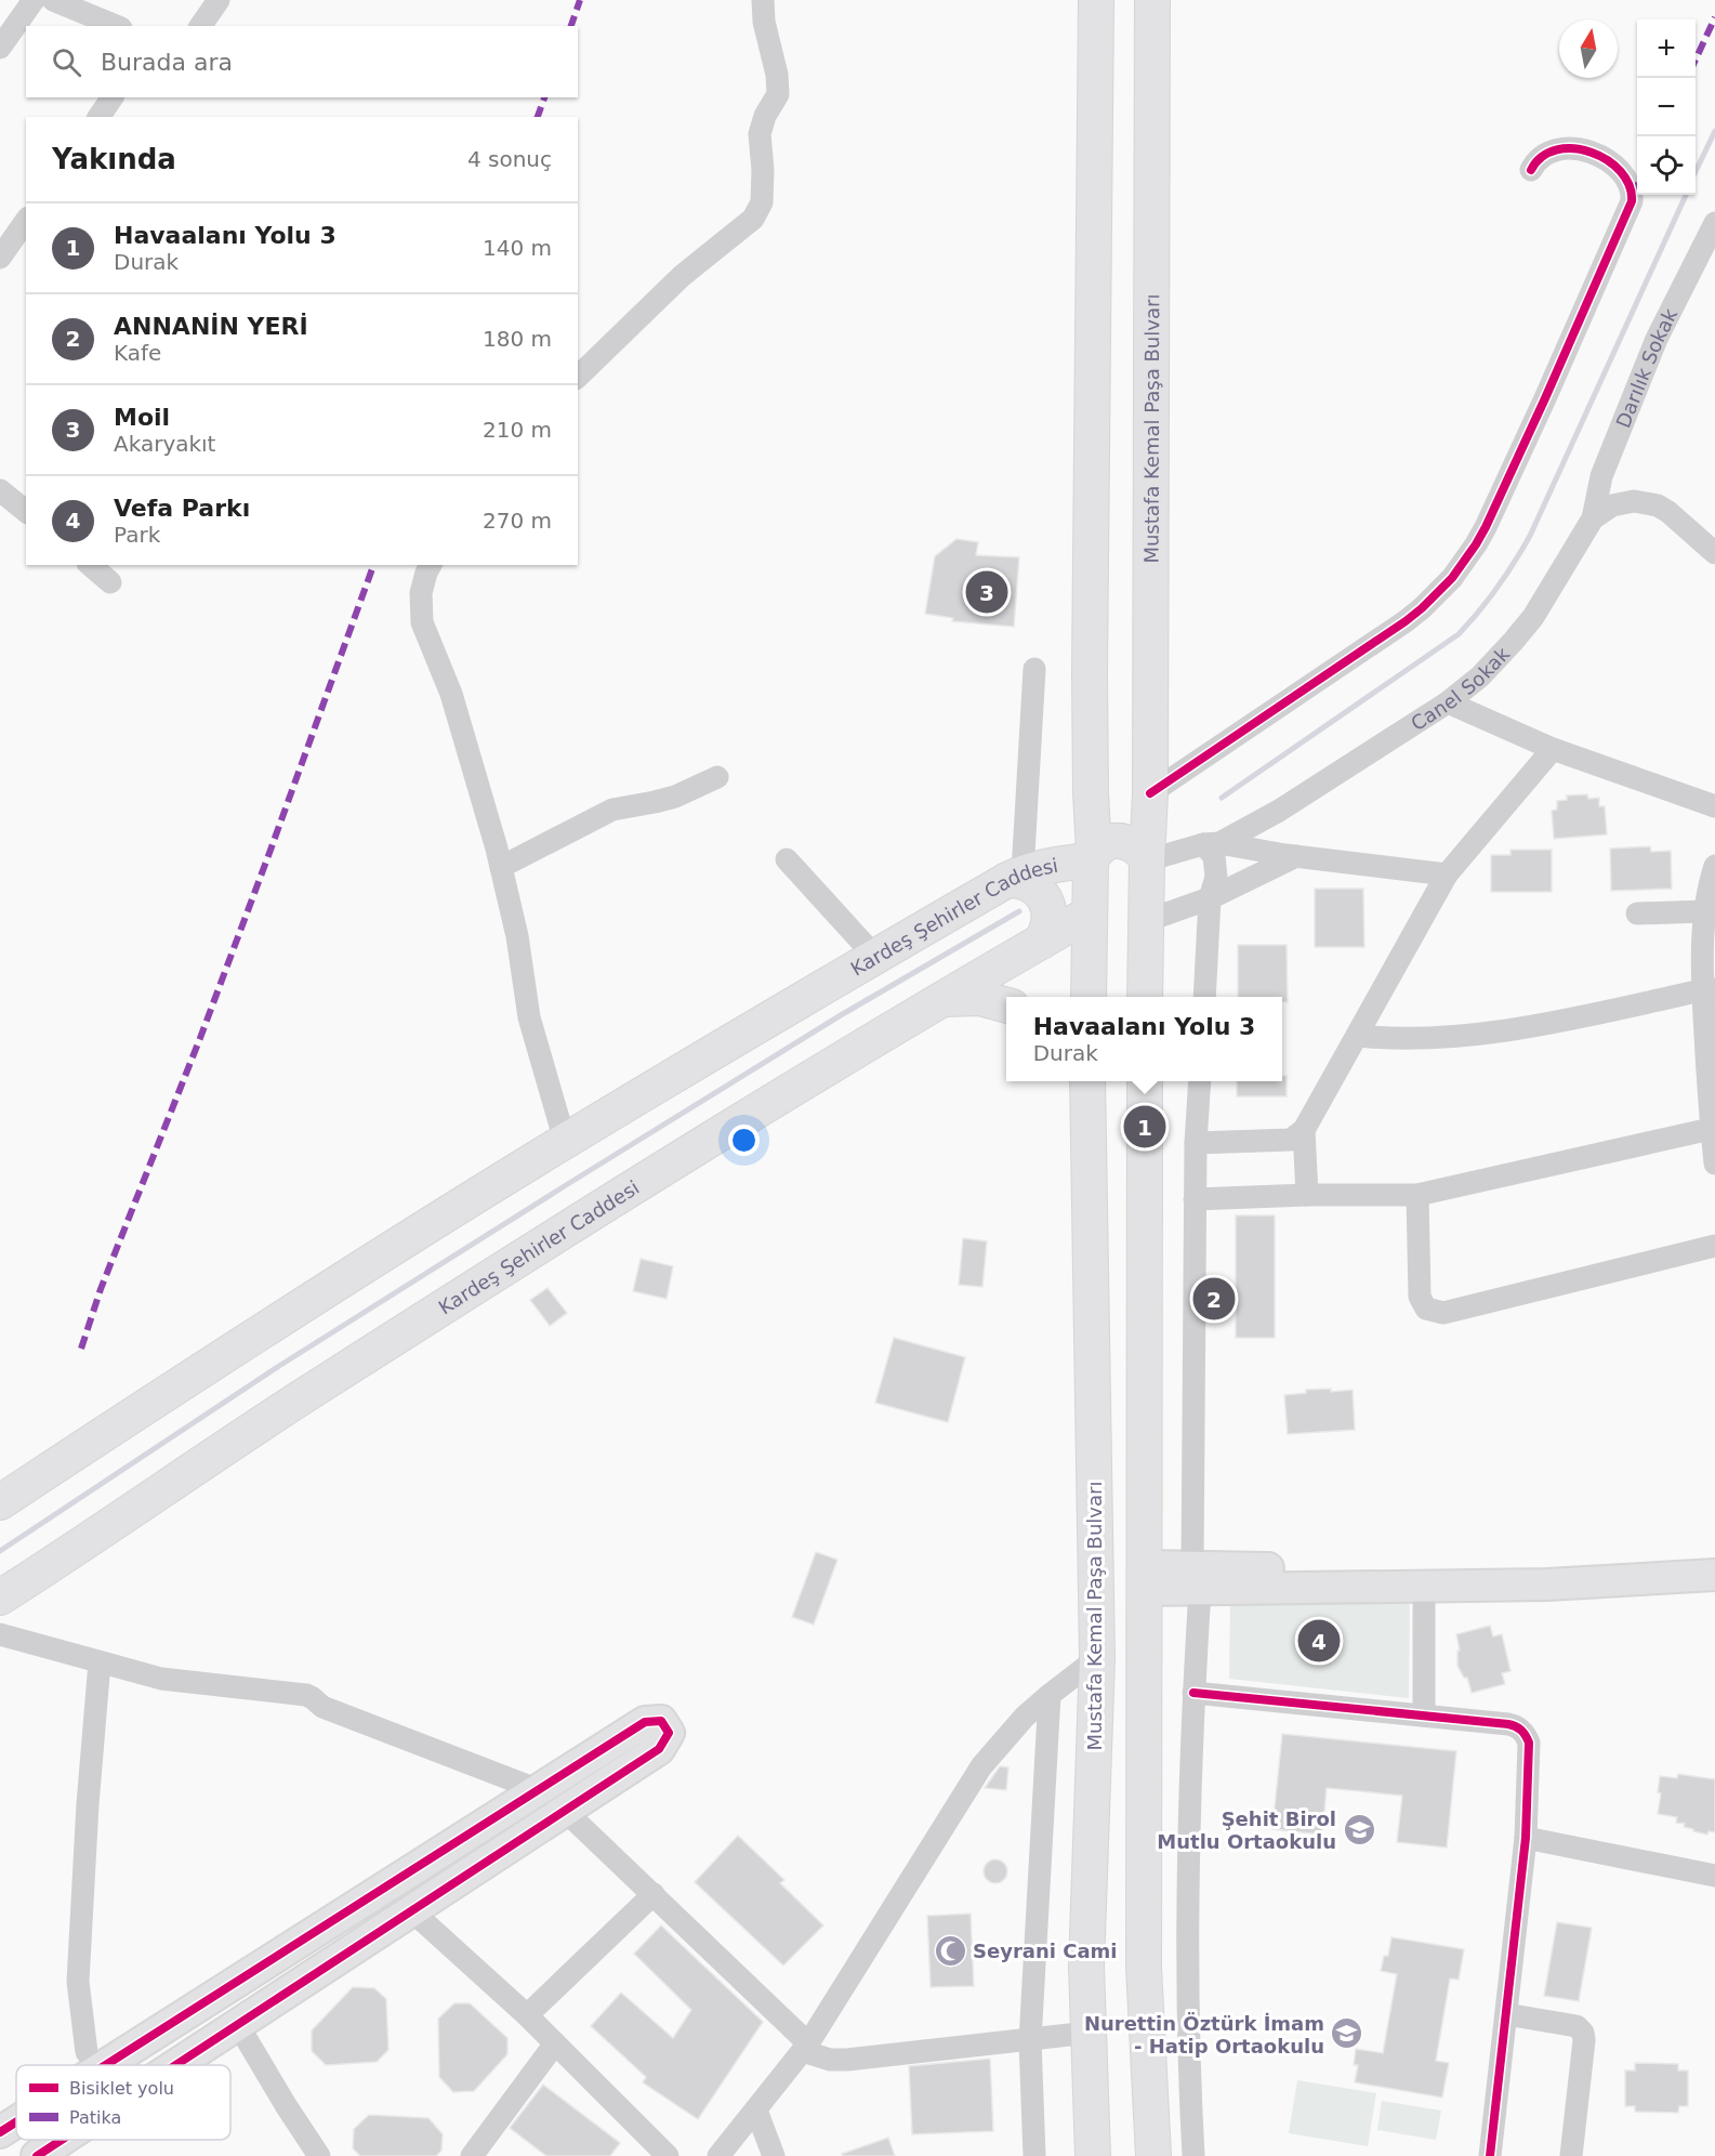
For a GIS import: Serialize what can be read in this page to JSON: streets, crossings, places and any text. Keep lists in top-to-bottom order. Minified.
{"streets":{"main road":["Mustafa Kemal Paşa Bulvarı","Kardeş Şehirler Caddesi"],"street":["Darılık Sokak","Canel Sokak"]},"crossings":[["Darılık Sokak","Canel Sokak"],["Mustafa Kemal Paşa Bulvarı","Canel Sokak"],["Mustafa Kemal Paşa Bulvarı","Kardeş Şehirler Caddesi"],["Canel Sokak","Kardeş Şehirler Caddesi"]],"places":{"school or university":["Şehit Birol Mutlu Ortaokulu","Nurettin Öztürk İmam - Hatip Ortaokulu"],"mosque":["Seyrani Cami"]},"legend":["Bisiklet yolu","Patika"],"north":"top","page":{"map_buttons":["+","−"],"search":"Burada ara","heading":["Yakında","4 sonuç"],"list":[{"mark":"1","name":"Havaalanı Yolu 3","note":"Durak","value":"140 m"},{"mark":"2","name":"ANNANİN YERİ","note":"Kafe","value":"180 m"},{"mark":"3","name":"Moil","note":"Akaryakıt","value":"210 m"},{"mark":"4","name":"Vefa Parkı","note":"Park","value":"270 m"}],"pins":["3","1","2","4"],"popup":["Havaalanı Yolu 3","Durak"]}}
